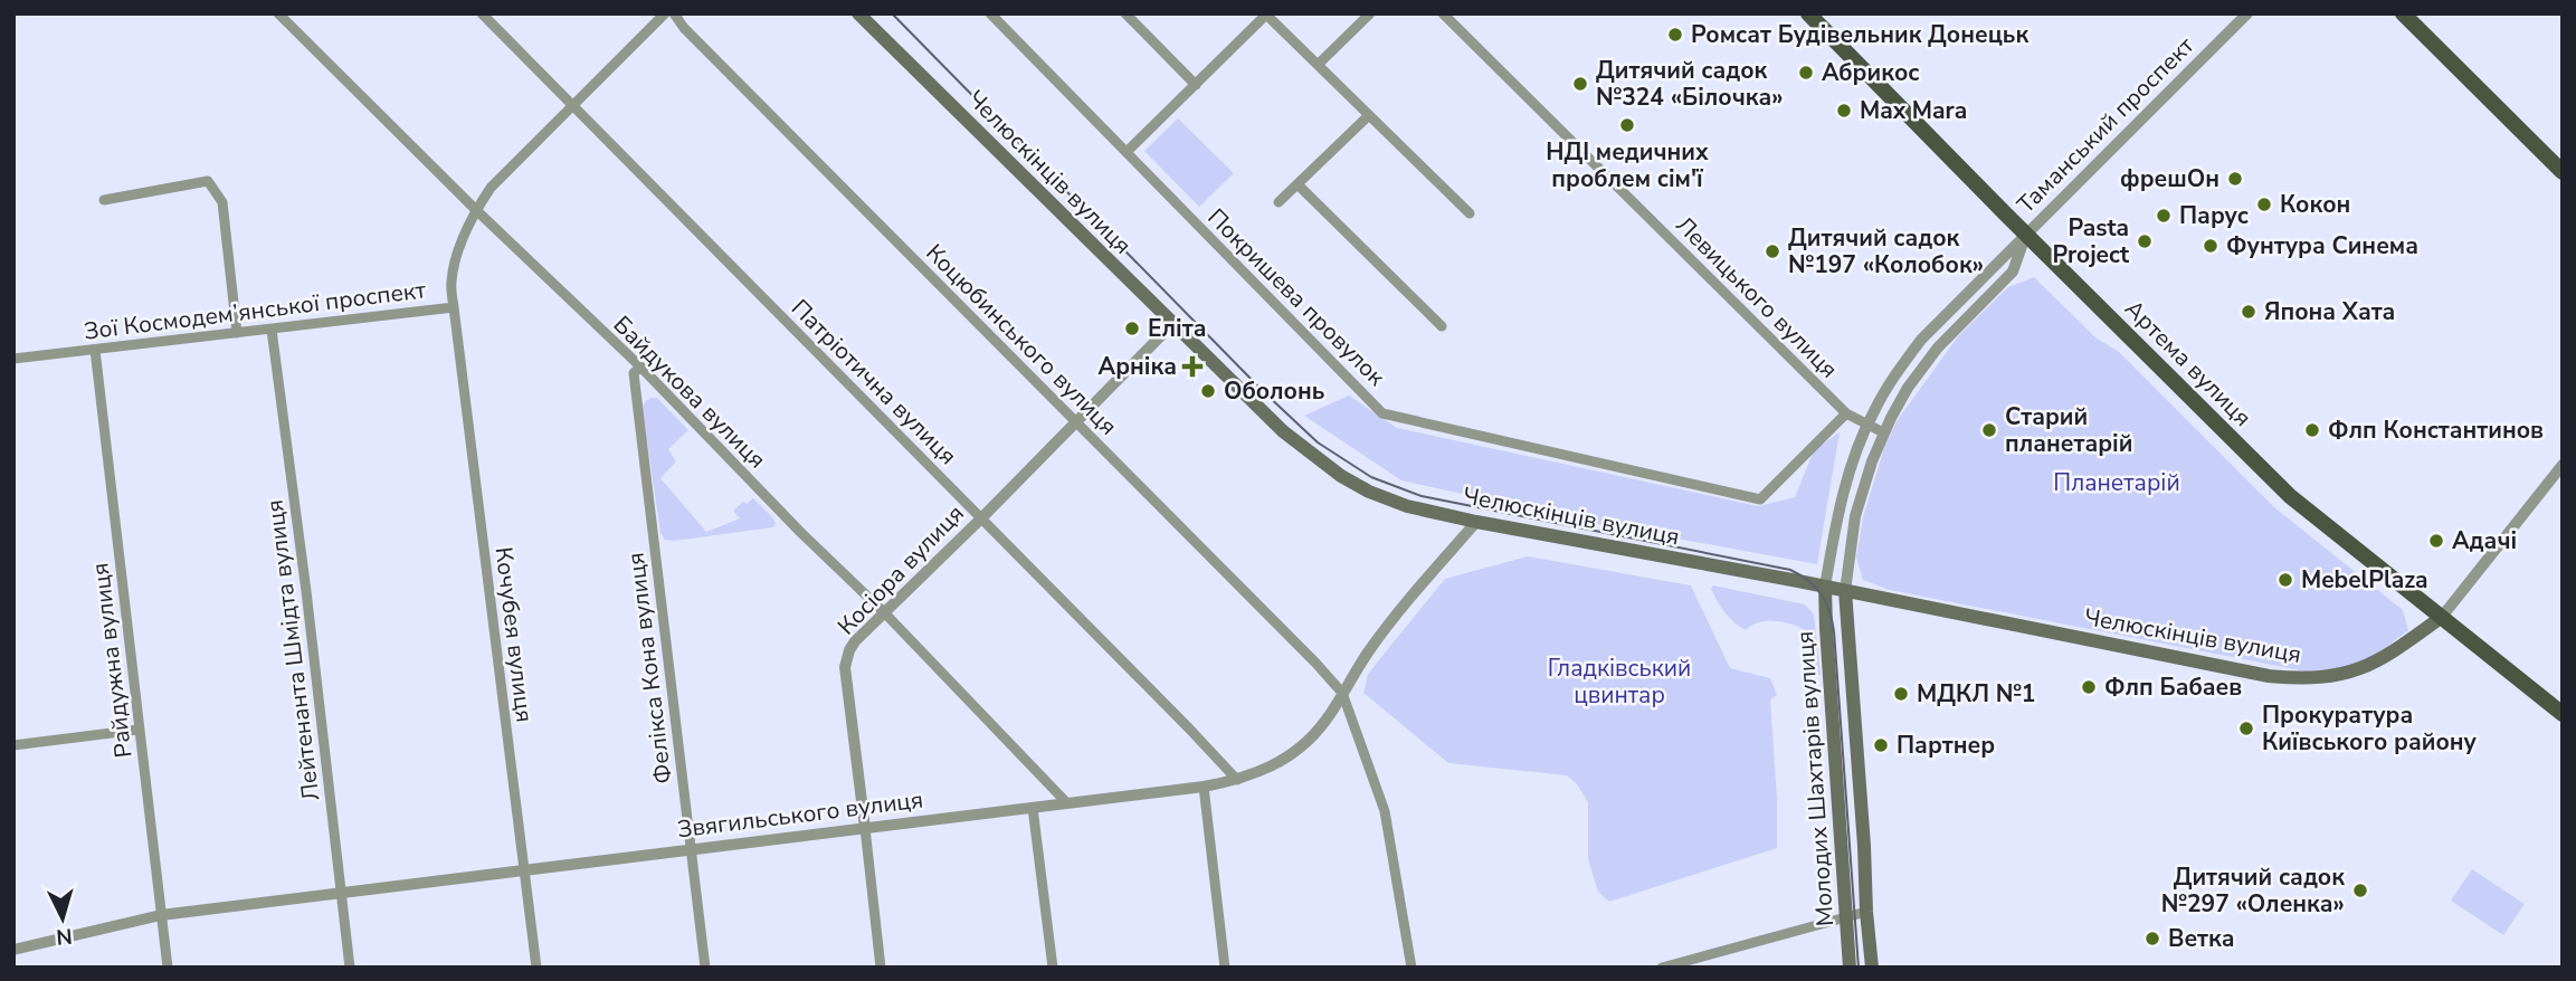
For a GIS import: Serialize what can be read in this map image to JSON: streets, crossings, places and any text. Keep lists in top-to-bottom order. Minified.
{"streets":{"main road":["Челюскінців вулиця","Артема вулиця","Молодих Шахтарів вулиця"],"street":["Таманський проспект","Покришева провулок","Левицького вулиця","Зої Космодем’янської проспект","Коцюбинського вулиця","Патріотична вулиця","Байдукова вулиця","Косіора вулиця","Кочубея вулиця","Лейтенанта Шмідта вулиця","Райдужна вулиця","Фелікса Кона вулиця","Звягильського вулиця"]},"crossings":[["Таманський проспект","Челюскінців вулиця"],["Таманський проспект","Левицького вулиця"],["Таманський проспект","Артема вулиця"],["Таманський проспект","Молодих Шахтарів вулиця"],["Челюскінців вулиця","Артема вулиця"],["Челюскінців вулиця","Косіора вулиця"],["Челюскінців вулиця","Молодих Шахтарів вулиця"],["Челюскінців вулиця","Звягильського вулиця"],["Покришева провулок","Левицького вулиця"],["Зої Космодем’янської проспект","Патріотична вулиця"],["Зої Космодем’янської проспект","Байдукова вулиця"],["Зої Космодем’янської проспект","Кочубея вулиця"],["Зої Космодем’янської проспект","Лейтенанта Шмідта вулиця"],["Зої Космодем’янської проспект","Райдужна вулиця"],["Коцюбинського вулиця","Косіора вулиця"],["Коцюбинського вулиця","Звягильського вулиця"],["Патріотична вулиця","Косіора вулиця"],["Патріотична вулиця","Звягильського вулиця"],["Байдукова вулиця","Косіора вулиця"],["Байдукова вулиця","Фелікса Кона вулиця"],["Байдукова вулиця","Звягильського вулиця"],["Косіора вулиця","Звягильського вулиця"],["Кочубея вулиця","Звягильського вулиця"],["Лейтенанта Шмідта вулиця","Звягильського вулиця"],["Райдужна вулиця","Звягильського вулиця"],["Фелікса Кона вулиця","Звягильського вулиця"]],"parks":["Планетарій","Гладківський цвинтар"],"places":{"other":["Ромсат Будівельник Донецьк","Абрикос","Дитячий садок №324 «Білочка»","Max Mara","НДІ медичних проблем сім'ї","фрешОн","Кокон","Парус","Pasta Project","Фунтура Синема","Дитячий садок №197 «Колобок»","Япона Хата","Еліта","Оболонь","Старий планетарій","Флп Константинов","Адачі","MebelPlaza","Флп Бабаев","МДКЛ №1","Прокуратура Київського району","Партнер","Дитячий садок №297 «Оленка»","Ветка"],"health":["Арніка"]},"north":"bottom"}
